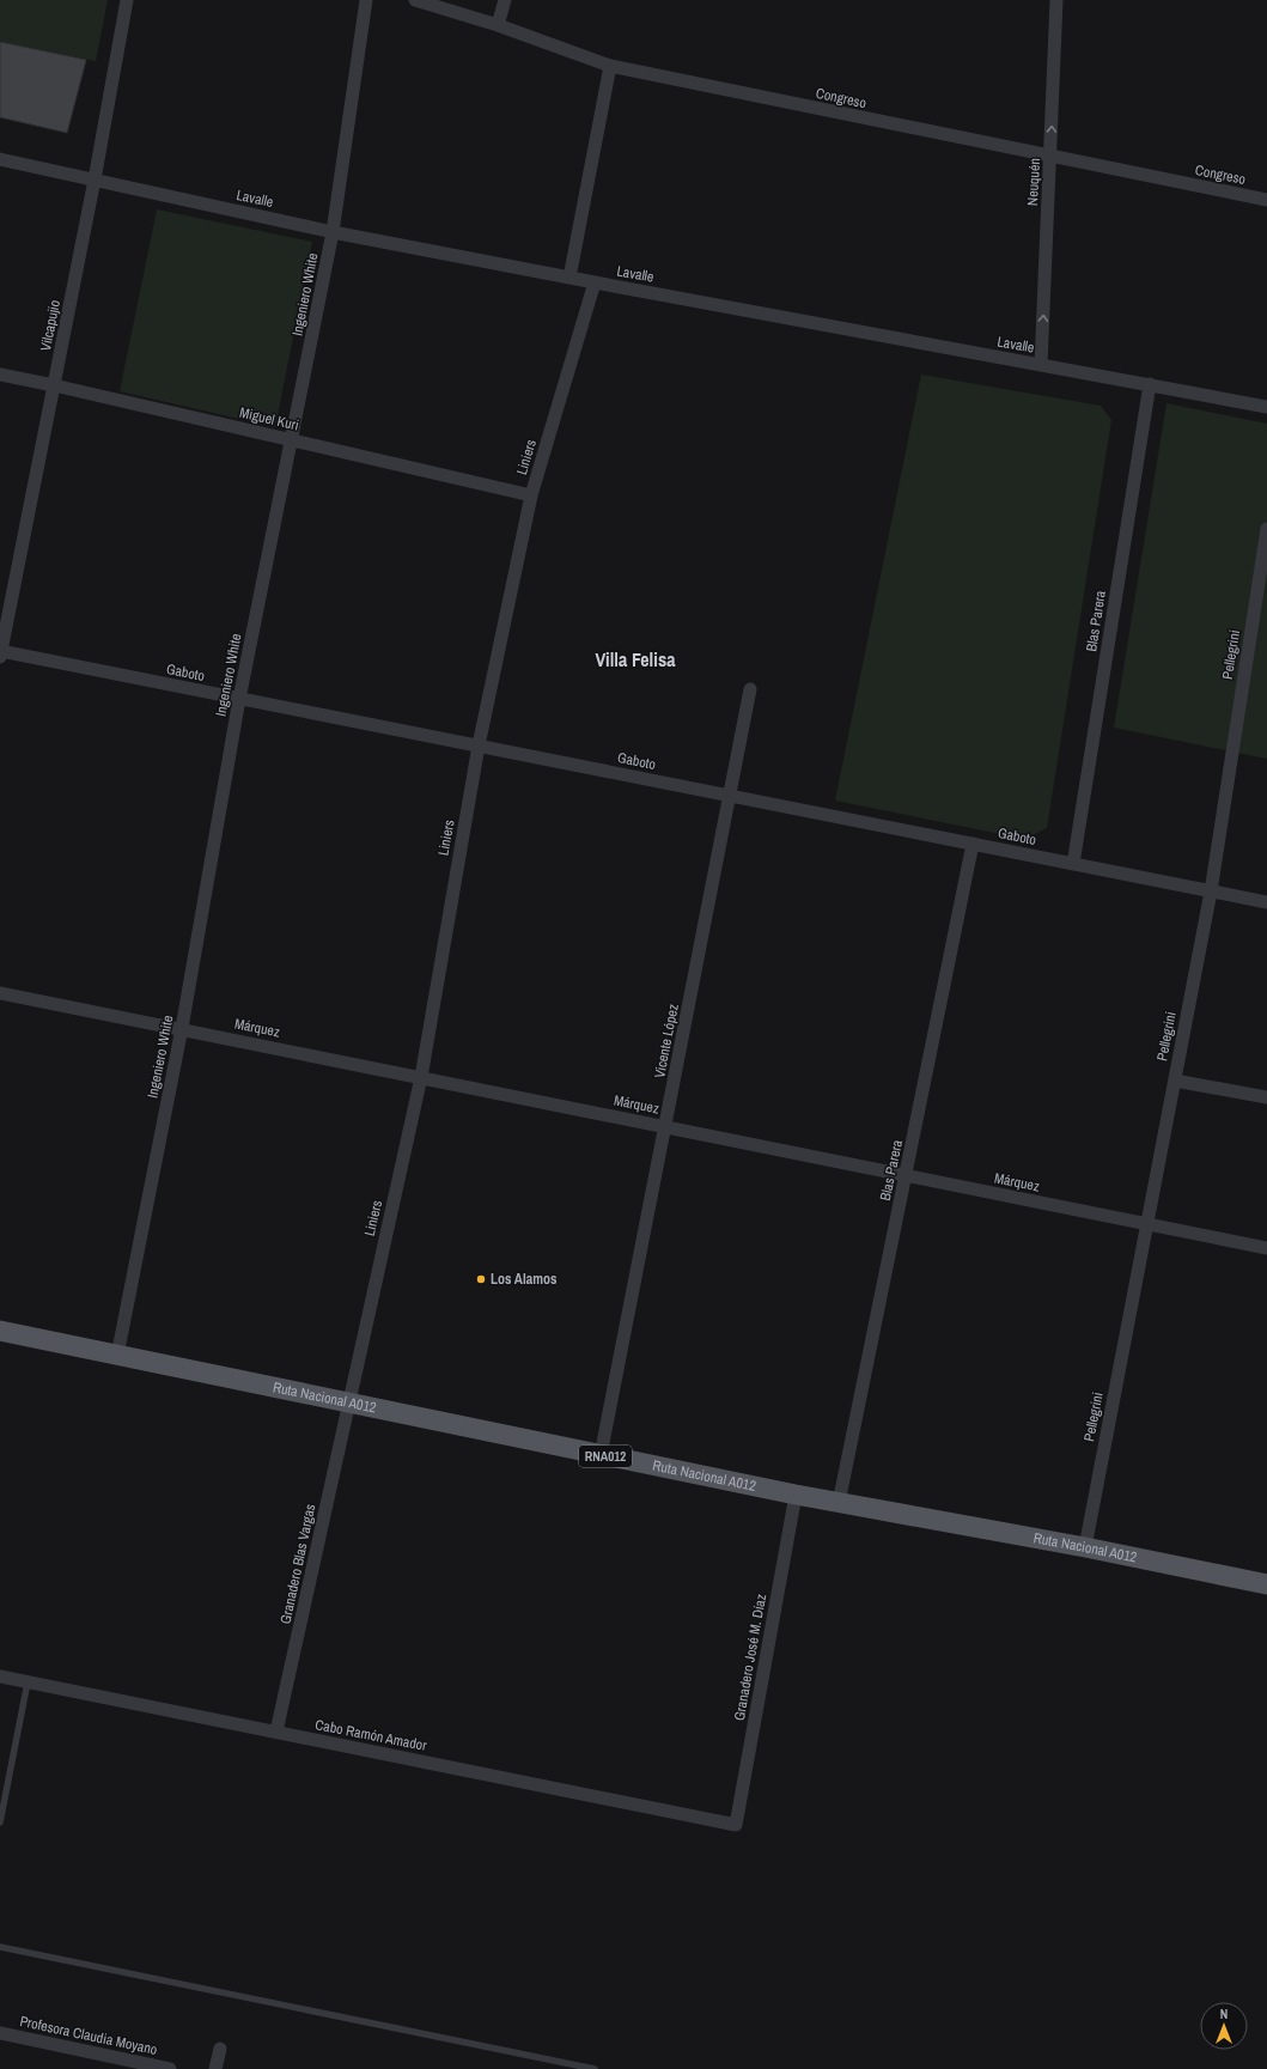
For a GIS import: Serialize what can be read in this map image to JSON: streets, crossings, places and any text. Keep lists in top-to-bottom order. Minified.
{"streets":{"main road":["Ruta Nacional A012","RNA012"],"street":["Congreso","Neuquén","Lavalle","Ingeniero White","Vilcapujio","Miguel Kuri","Liniers","Blas Parera","Pellegrini","Gaboto","Márquez","Vicente López","Granadero Blas Vargas","Granadero José M. Díaz","Cabo Ramón Amador","Profesora Claudia Moyano"]},"crossings":[["Congreso","Neuquén"],["Neuquén","Lavalle"],["Lavalle","Ingeniero White"],["Lavalle","Vilcapujio"],["Lavalle","Liniers"],["Lavalle","Blas Parera"],["Ingeniero White","Miguel Kuri"],["Ingeniero White","Gaboto"],["Ingeniero White","Márquez"],["Ingeniero White","Ruta Nacional A012"],["Vilcapujio","Miguel Kuri"],["Vilcapujio","Gaboto"],["Miguel Kuri","Liniers"],["Liniers","Gaboto"],["Liniers","Márquez"],["Liniers","Ruta Nacional A012"],["Liniers","Granadero Blas Vargas"],["Blas Parera","Gaboto"],["Blas Parera","Márquez"],["Blas Parera","Ruta Nacional A012"],["Pellegrini","Gaboto"],["Pellegrini","Márquez"],["Pellegrini","Ruta Nacional A012"],["Gaboto","Vicente López"],["Márquez","Vicente López"],["Vicente López","Ruta Nacional A012"],["Ruta Nacional A012","Granadero Blas Vargas"],["Ruta Nacional A012","Granadero José M. Díaz"],["Granadero Blas Vargas","Cabo Ramón Amador"],["Granadero José M. Díaz","Cabo Ramón Amador"]],"one_way":["Neuquén"],"districts":["Villa Felisa"],"places":["Los Alamos"],"north":"top"}
